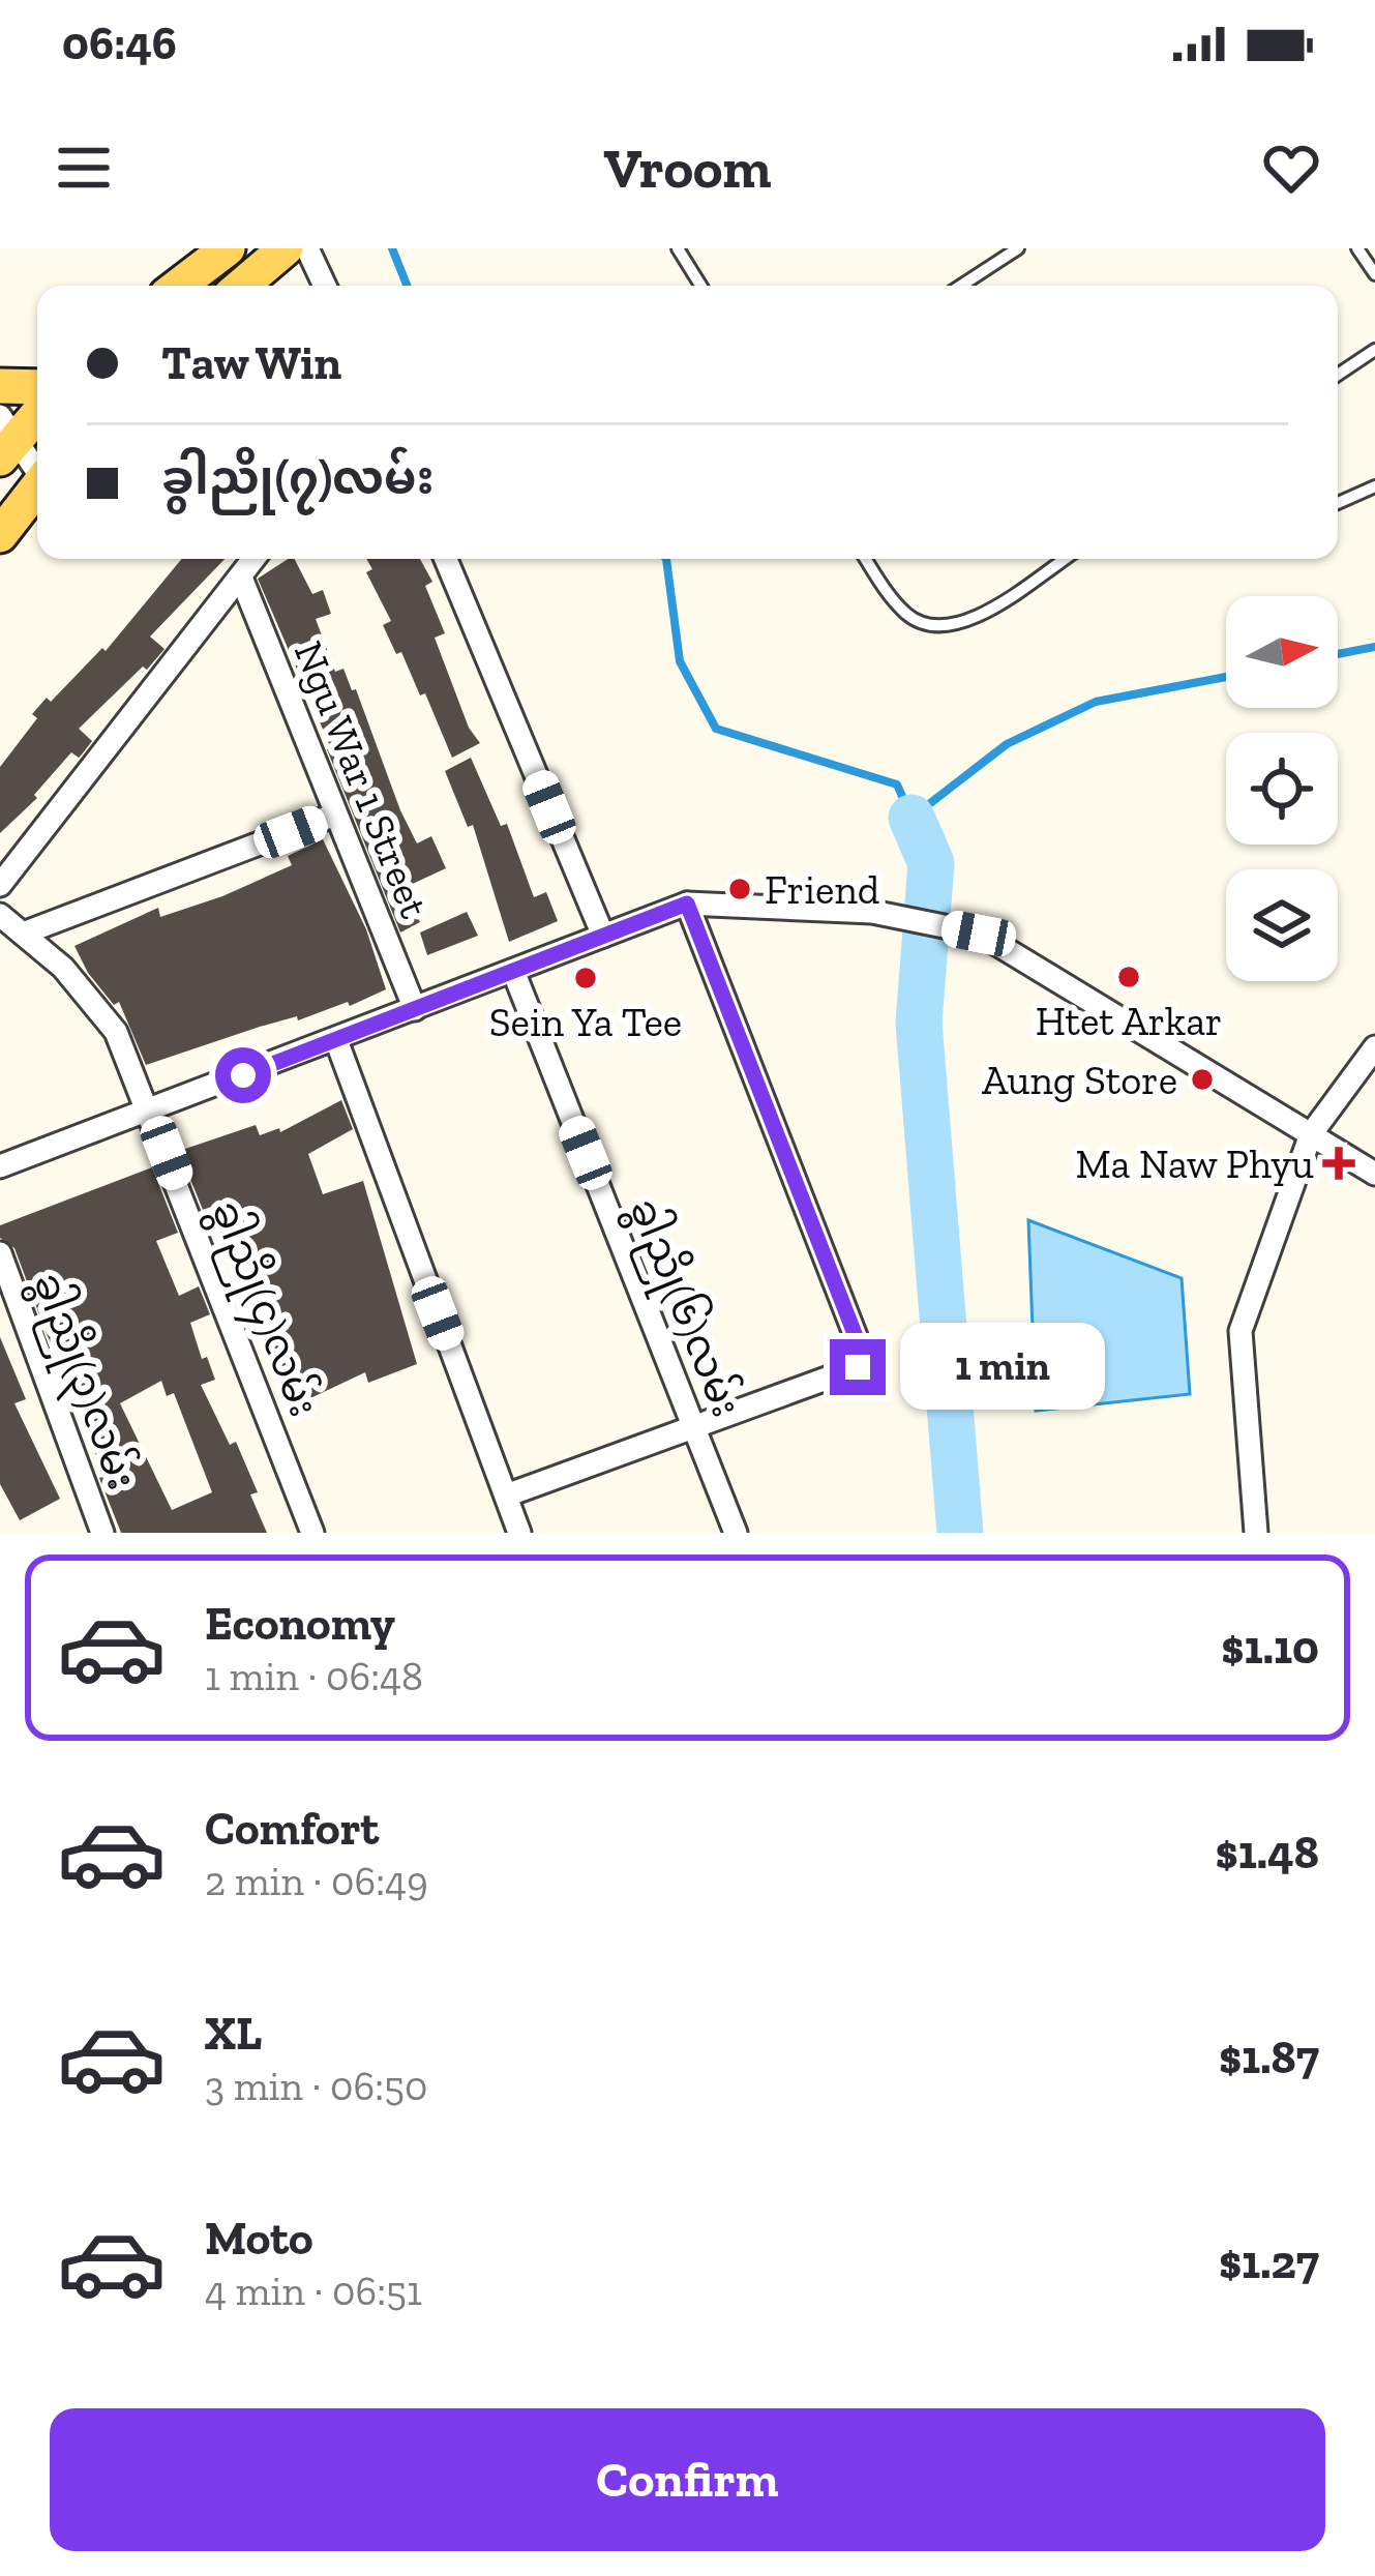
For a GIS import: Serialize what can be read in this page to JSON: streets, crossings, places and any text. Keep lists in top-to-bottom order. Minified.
{"streets":{"street":["Ngu War 1 Street","ခွါညို(၆)လမ်း","ခွါညို(၄)လမ်း","ခွါညို(၃)လမ်း"]},"places":{"other":["Friend","Htet Arkar","Sein Ya Tee","Aung Store"],"health":["Ma Naw Phyu"]},"north":"right","page":{"status":"06:46","header":"Vroom","banner":["Taw Win","ခွါညို(၇)လမ်း"],"bubble":"1 min","list":[{"name":"Economy","note":"1 min · 06:48","value":"$1.10"},{"name":"Comfort","note":"2 min · 06:49","value":"$1.48"},{"name":"XL","note":"3 min · 06:50","value":"$1.87"},{"name":"Moto","note":"4 min · 06:51","value":"$1.27"}],"buttons":"Confirm"}}
